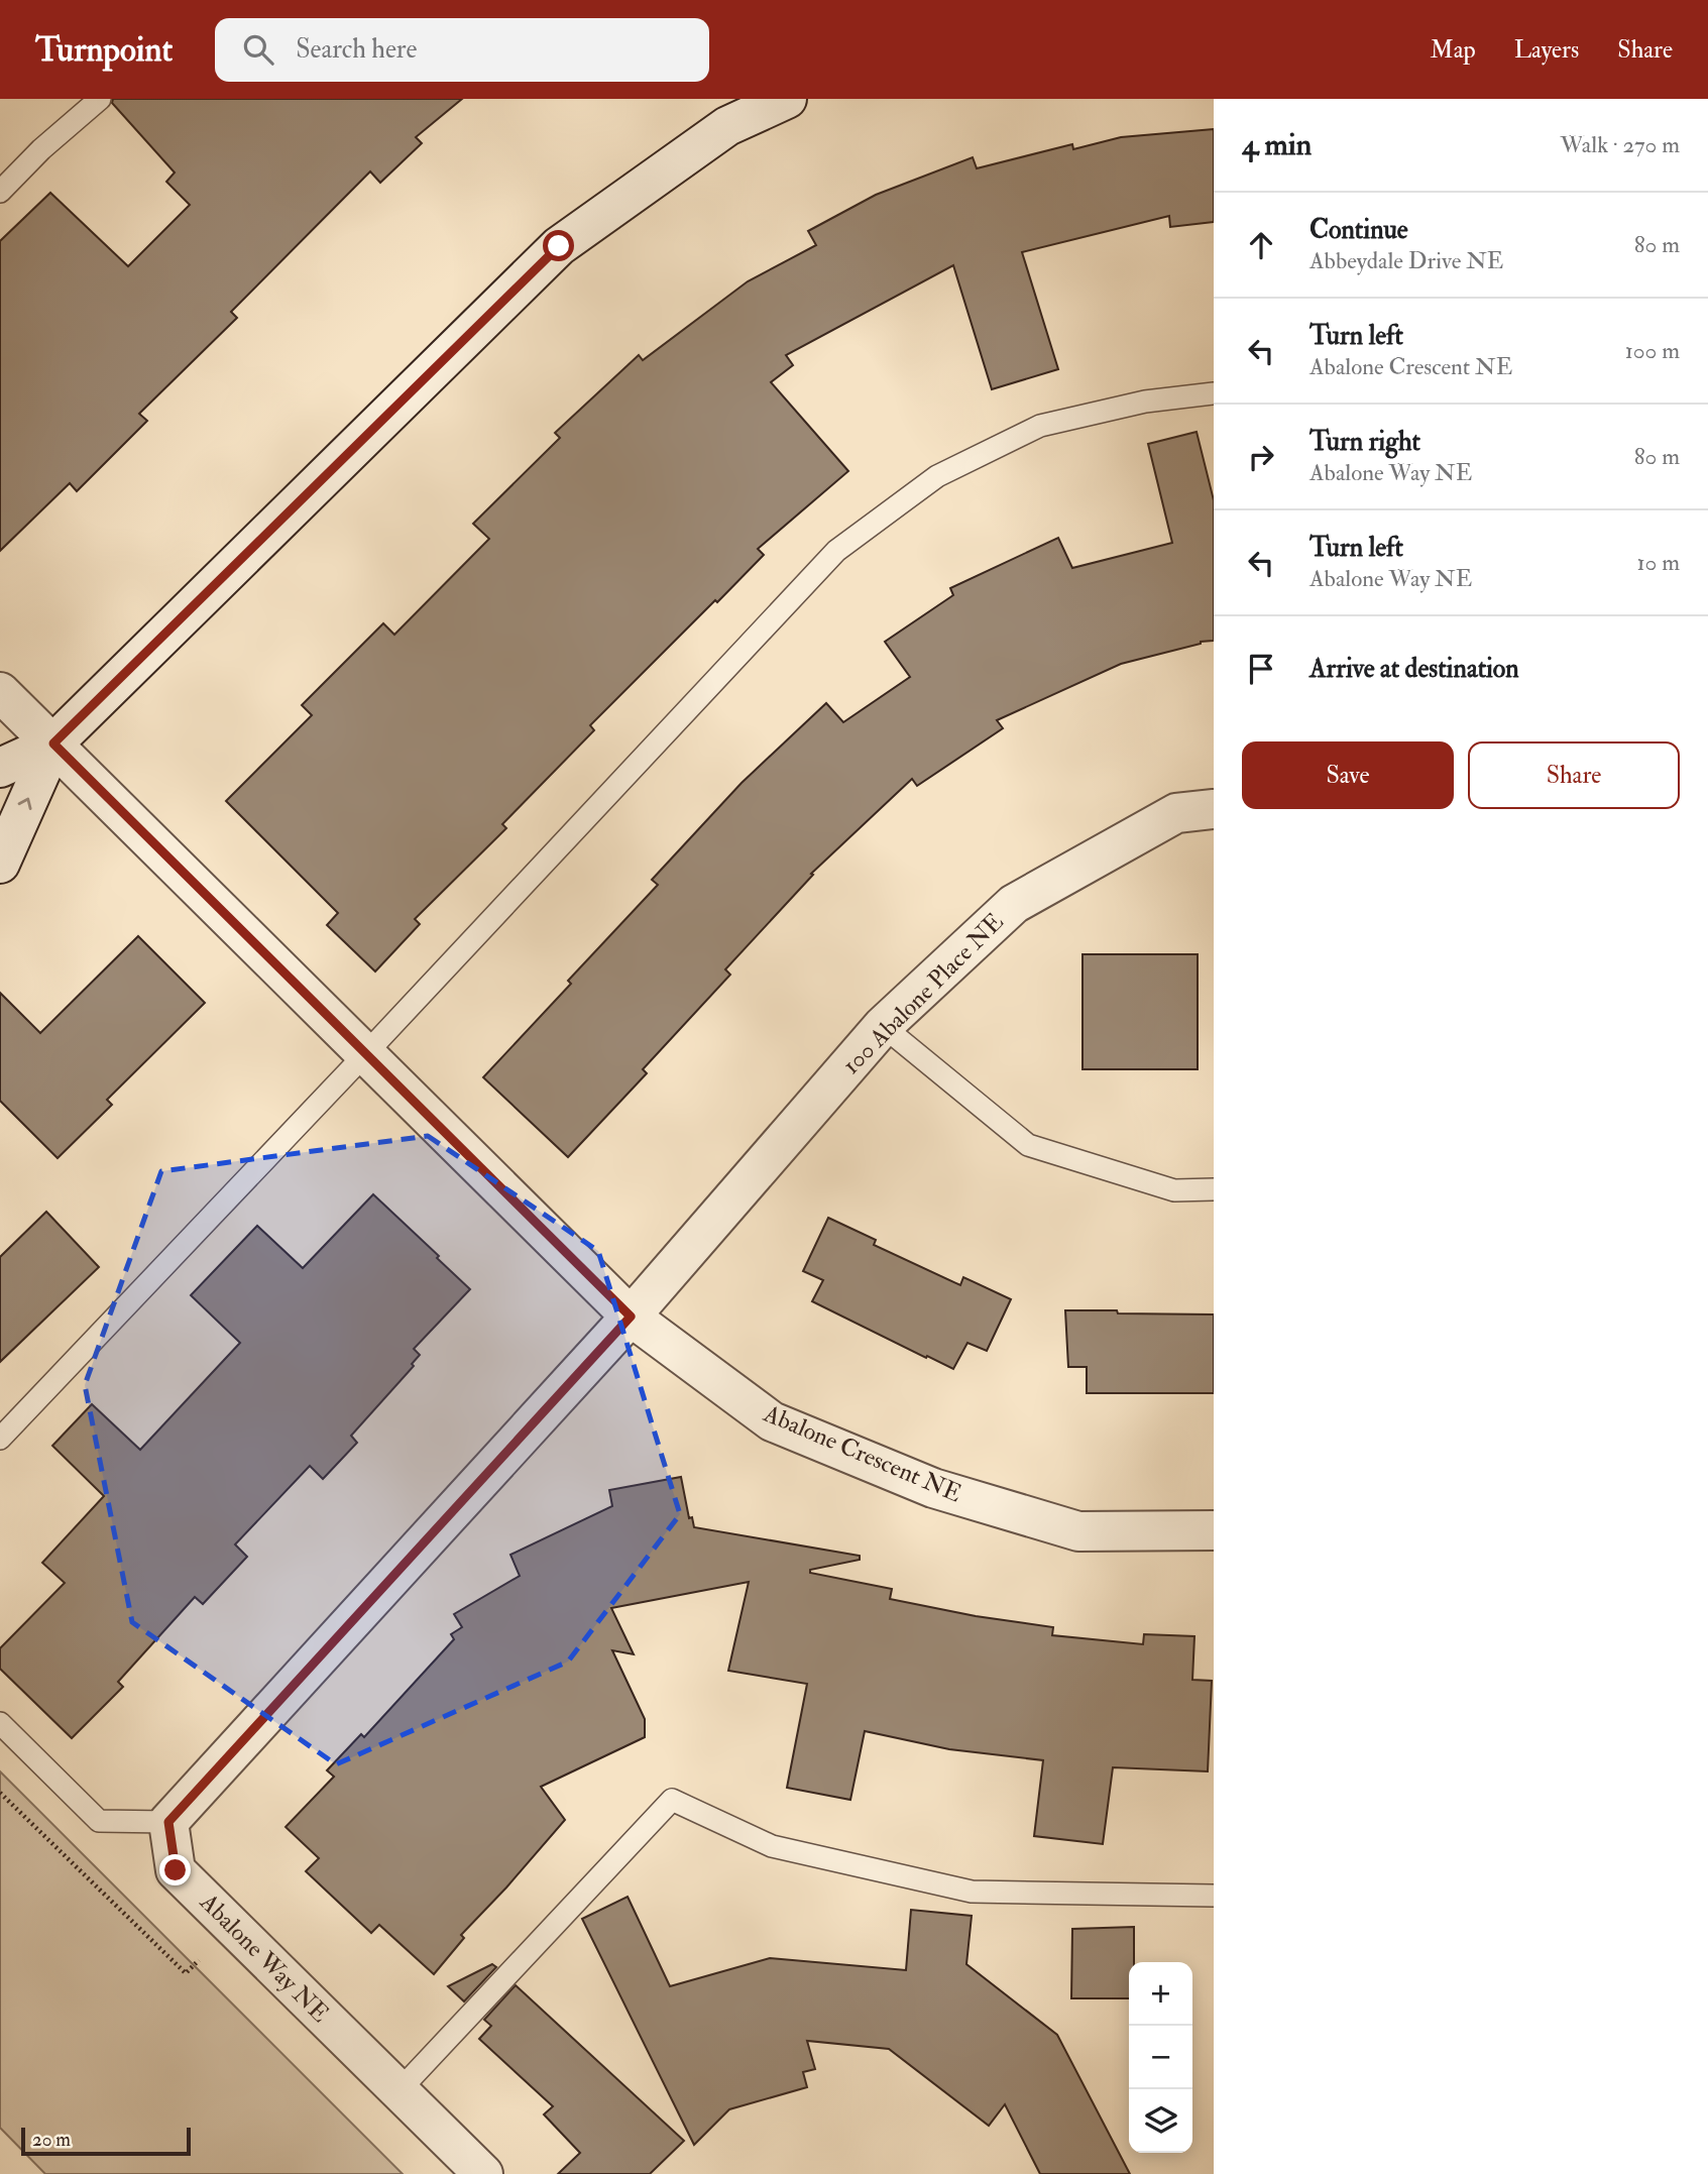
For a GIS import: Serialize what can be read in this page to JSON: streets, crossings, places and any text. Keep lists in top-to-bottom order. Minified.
{"streets":{"street":["100 Abalone Place NE","Abalone Crescent NE","Abalone Way NE"]},"crossings":[["100 Abalone Place NE","Abalone Crescent NE"]],"scale_bar":"20 m","page":{"header":"Turnpoint","search":"Search here","nav":["Map","Layers","Share"],"heading":["4 min","Walk · 270 m"],"list":[["Continue","Abbeydale Drive NE","80 m"],["Turn left","Abalone Crescent NE","100 m"],["Turn right","Abalone Way NE","80 m"],["Turn left","Abalone Way NE","10 m"],"Arrive at destination"],"buttons":["Save","Share"],"map_buttons":["+","−"],"scale":"20 m"}}
